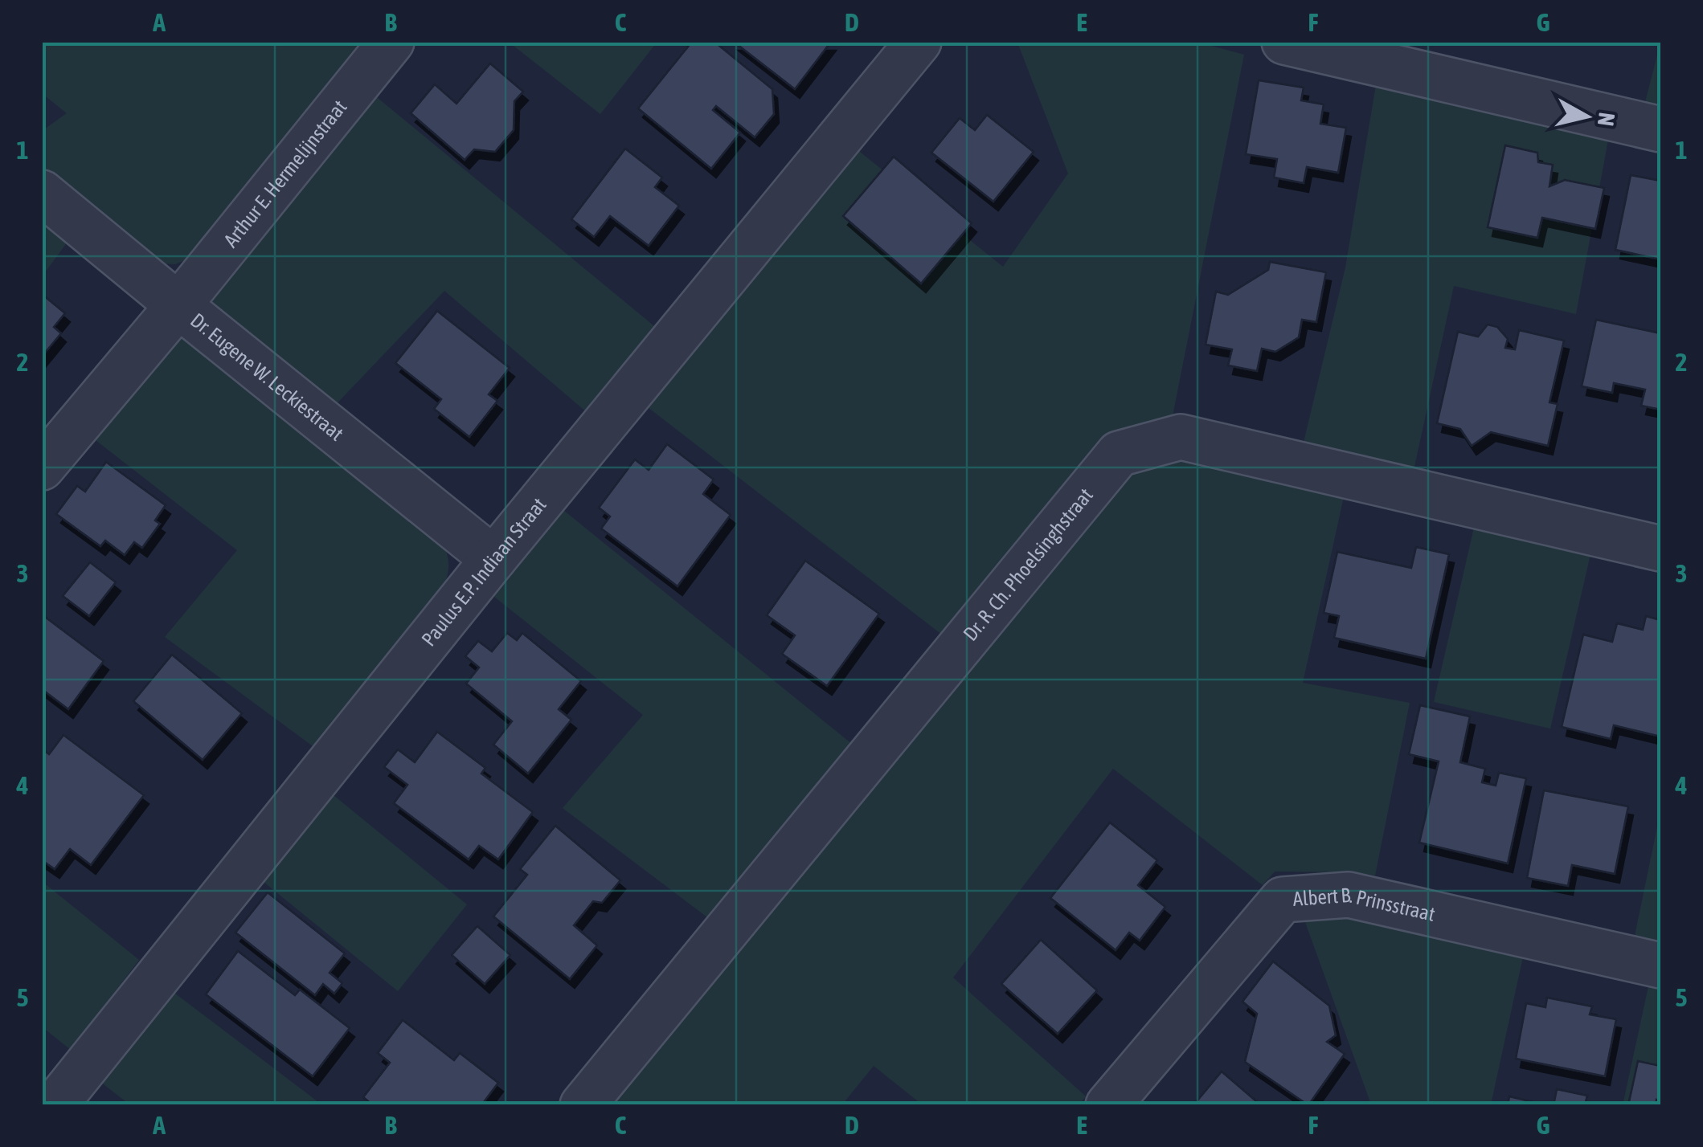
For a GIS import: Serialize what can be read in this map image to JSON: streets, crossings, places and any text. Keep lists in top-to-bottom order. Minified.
{"streets":{"street":["Arthur E. Hermelijnstraat","Dr. Eugene W. Leckiestraat","Dr. R. Ch. Phoelsinghstraat","Paulus E.P. Indiaan Straat","Albert B. Prinsstraat"]},"crossings":[["Arthur E. Hermelijnstraat","Dr. Eugene W. Leckiestraat"],["Dr. Eugene W. Leckiestraat","Paulus E.P. Indiaan Straat"]],"north":"right","grid":{"columns":["A","B","C","D","E","F","G"],"rows":["1","2","3","4","5"]}}
